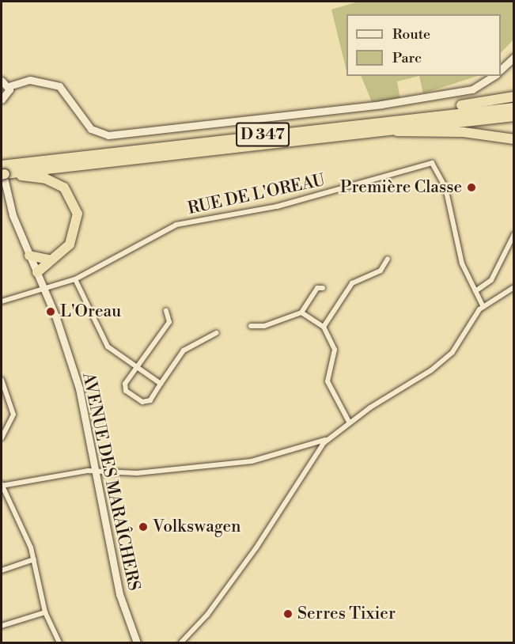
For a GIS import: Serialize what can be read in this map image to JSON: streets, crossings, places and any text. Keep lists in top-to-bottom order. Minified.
{"streets":{"highway":["D 347"],"street":["RUE DE L'OREAU","AVENUE DES MARAÎCHERS"]},"crossings":[["D 347","AVENUE DES MARAÎCHERS"],["RUE DE L'OREAU","AVENUE DES MARAÎCHERS"]],"places":["Première Classe","L'Oreau","Volkswagen","Serres Tixier"],"legend":["Route","Parc"]}
